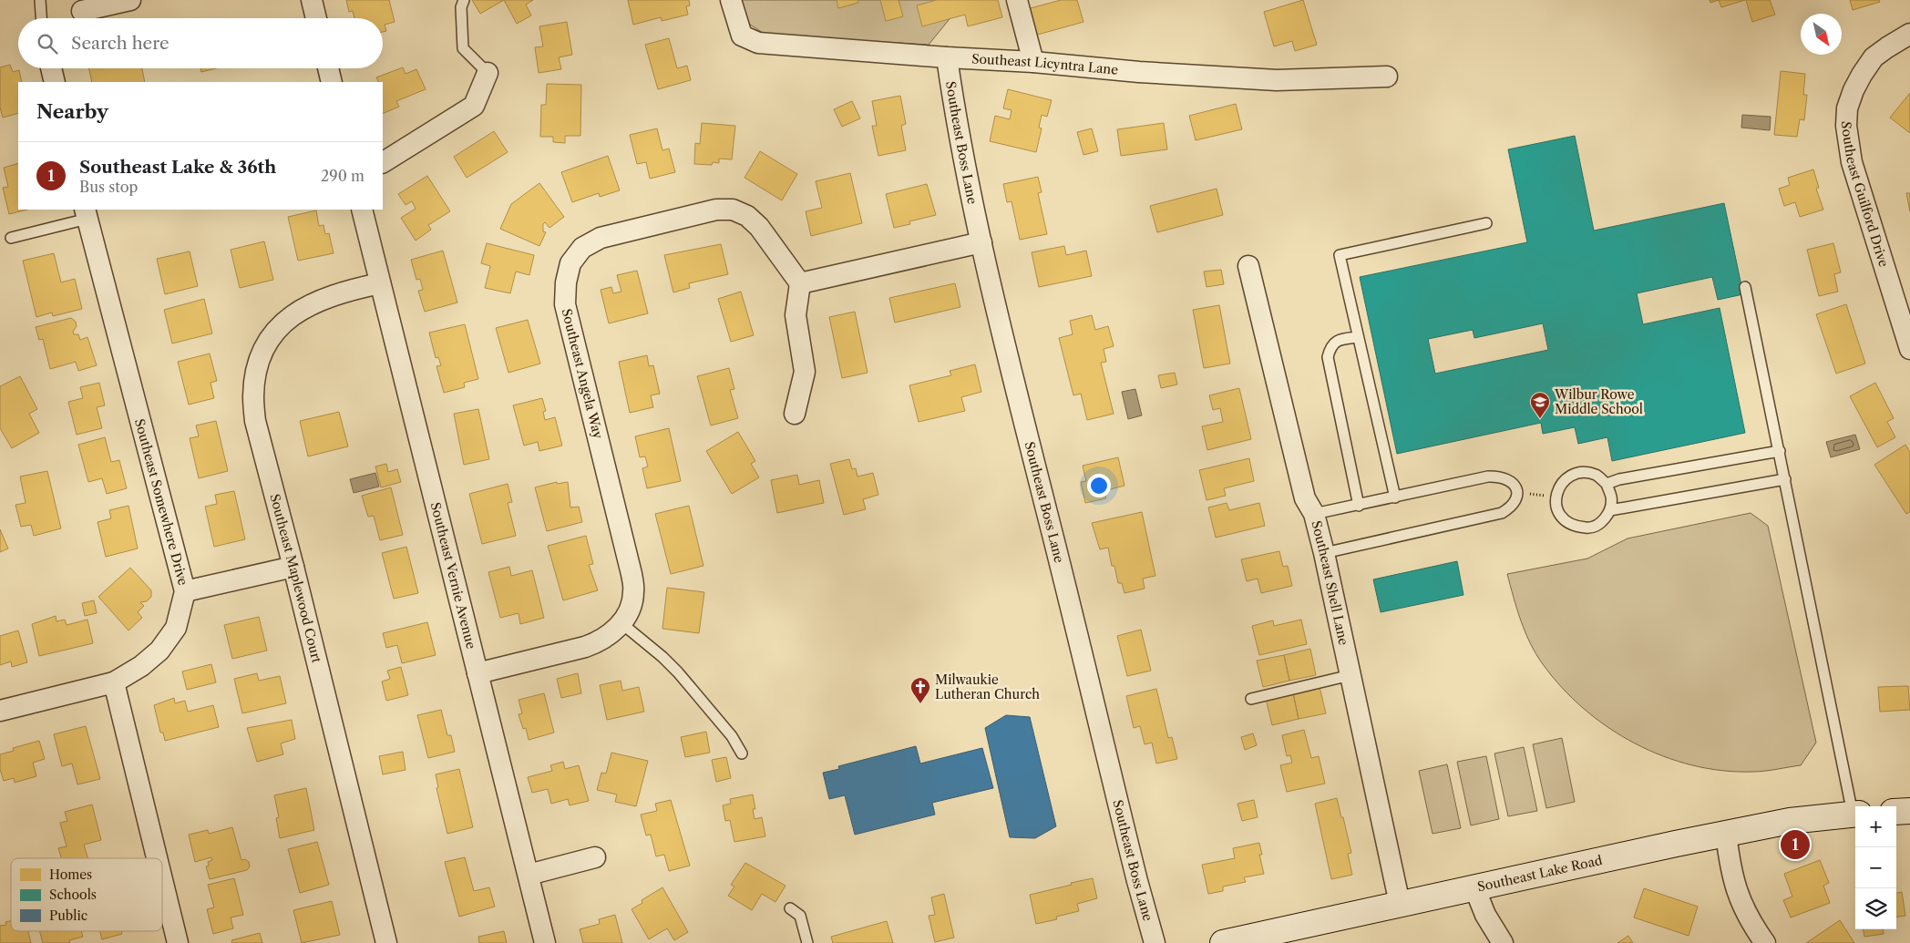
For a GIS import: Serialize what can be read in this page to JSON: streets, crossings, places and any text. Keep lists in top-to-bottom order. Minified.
{"streets":{"main road":["Southeast Lake Road"],"street":["Southeast Licyntra Lane","Southeast Boss Lane","Southeast Guilford Drive","Southeast Angela Way","Southeast Somewhere Drive","Southeast Vernie Avenue","Southeast Maplewood Court","Southeast Shell Lane"]},"crossings":[["Southeast Licyntra Lane","Southeast Boss Lane"],["Southeast Angela Way","Southeast Vernie Avenue"],["Southeast Vernie Avenue","Southeast Maplewood Court"],["Southeast Shell Lane","Southeast Lake Road"]],"places":{"school or university":["Wilbur Rowe Middle School"],"church":["Milwaukie Lutheran Church"]},"legend":["Homes","Schools","Public"],"north":"bottom right","page":{"search":"Search here","heading":"Nearby","list":[{"mark":"1","name":"Southeast Lake & 36th","note":"Bus stop","value":"290 m"}],"map_buttons":["+","−"],"pins":"1"}}
